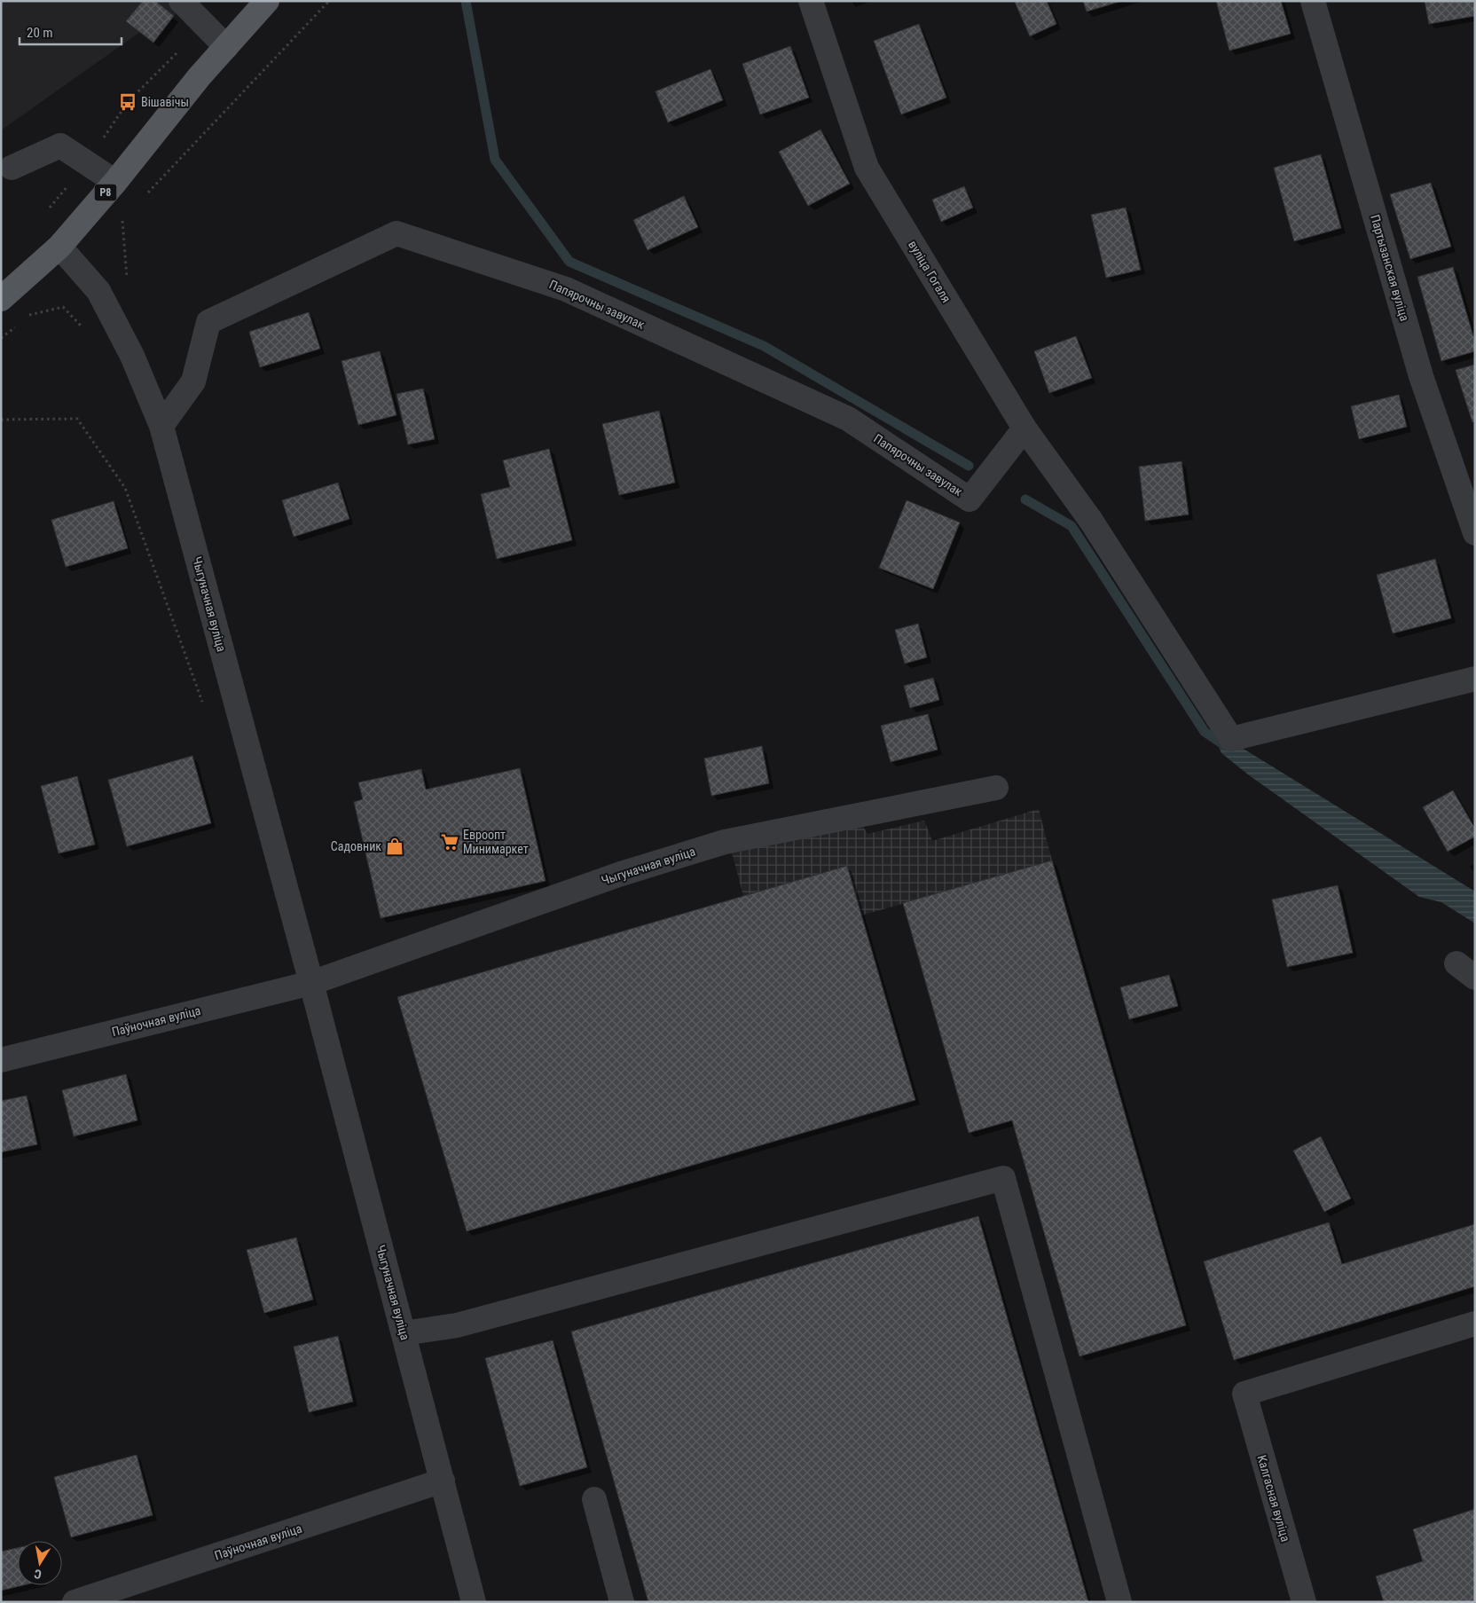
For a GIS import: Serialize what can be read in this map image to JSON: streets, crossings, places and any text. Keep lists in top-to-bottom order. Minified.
{"streets":{"main road":["Р8"],"street":["Партызанская вуліца","вуліца Гогаля","Папярочны завулак","Чыгуначная вуліца","Паўночная вуліца","Калгасная вуліца"]},"crossings":[["Р8","Чыгуначная вуліца"],["вуліца Гогаля","Папярочны завулак"],["Папярочны завулак","Чыгуначная вуліца"],["Чыгуначная вуліца","Паўночная вуліца"]],"places":{"bus stop":["Вішавічы"],"supermarket":["Евроопт Минимаркет"],"shop":["Садовник"]},"scale_bar":"20 m","north":"bottom"}
